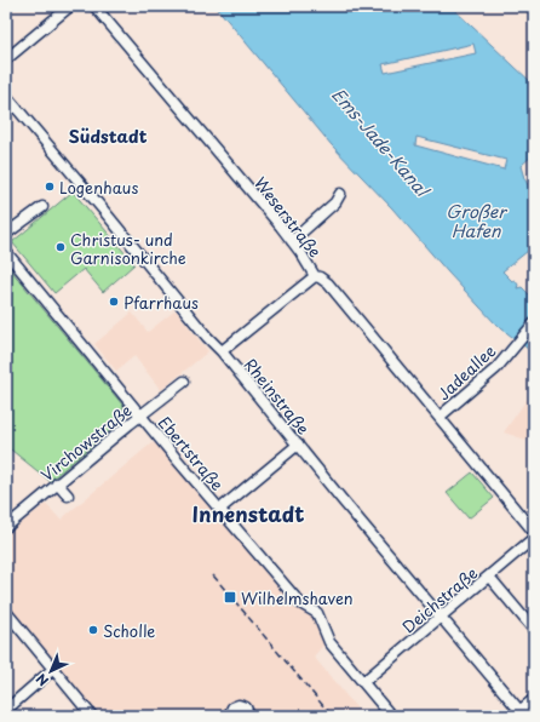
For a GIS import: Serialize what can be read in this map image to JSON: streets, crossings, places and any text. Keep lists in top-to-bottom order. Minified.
{"streets":{"street":["Weserstraße","Jadeallee","Rheinstraße","Virchowstraße","Ebertstraße","Deichstraße"]},"crossings":[["Weserstraße","Jadeallee"],["Rheinstraße","Deichstraße"],["Virchowstraße","Ebertstraße"],["Ebertstraße","Deichstraße"]],"districts":["Südstadt","Innenstadt"],"water":["Ems-Jade-Kanal","Großer Hafen"],"places":{"other":["Logenhaus","Christus- und Garnisonkirche","Pfarrhaus","Scholle"],"transit":["Wilhelmshaven"]},"north":"bottom left"}
